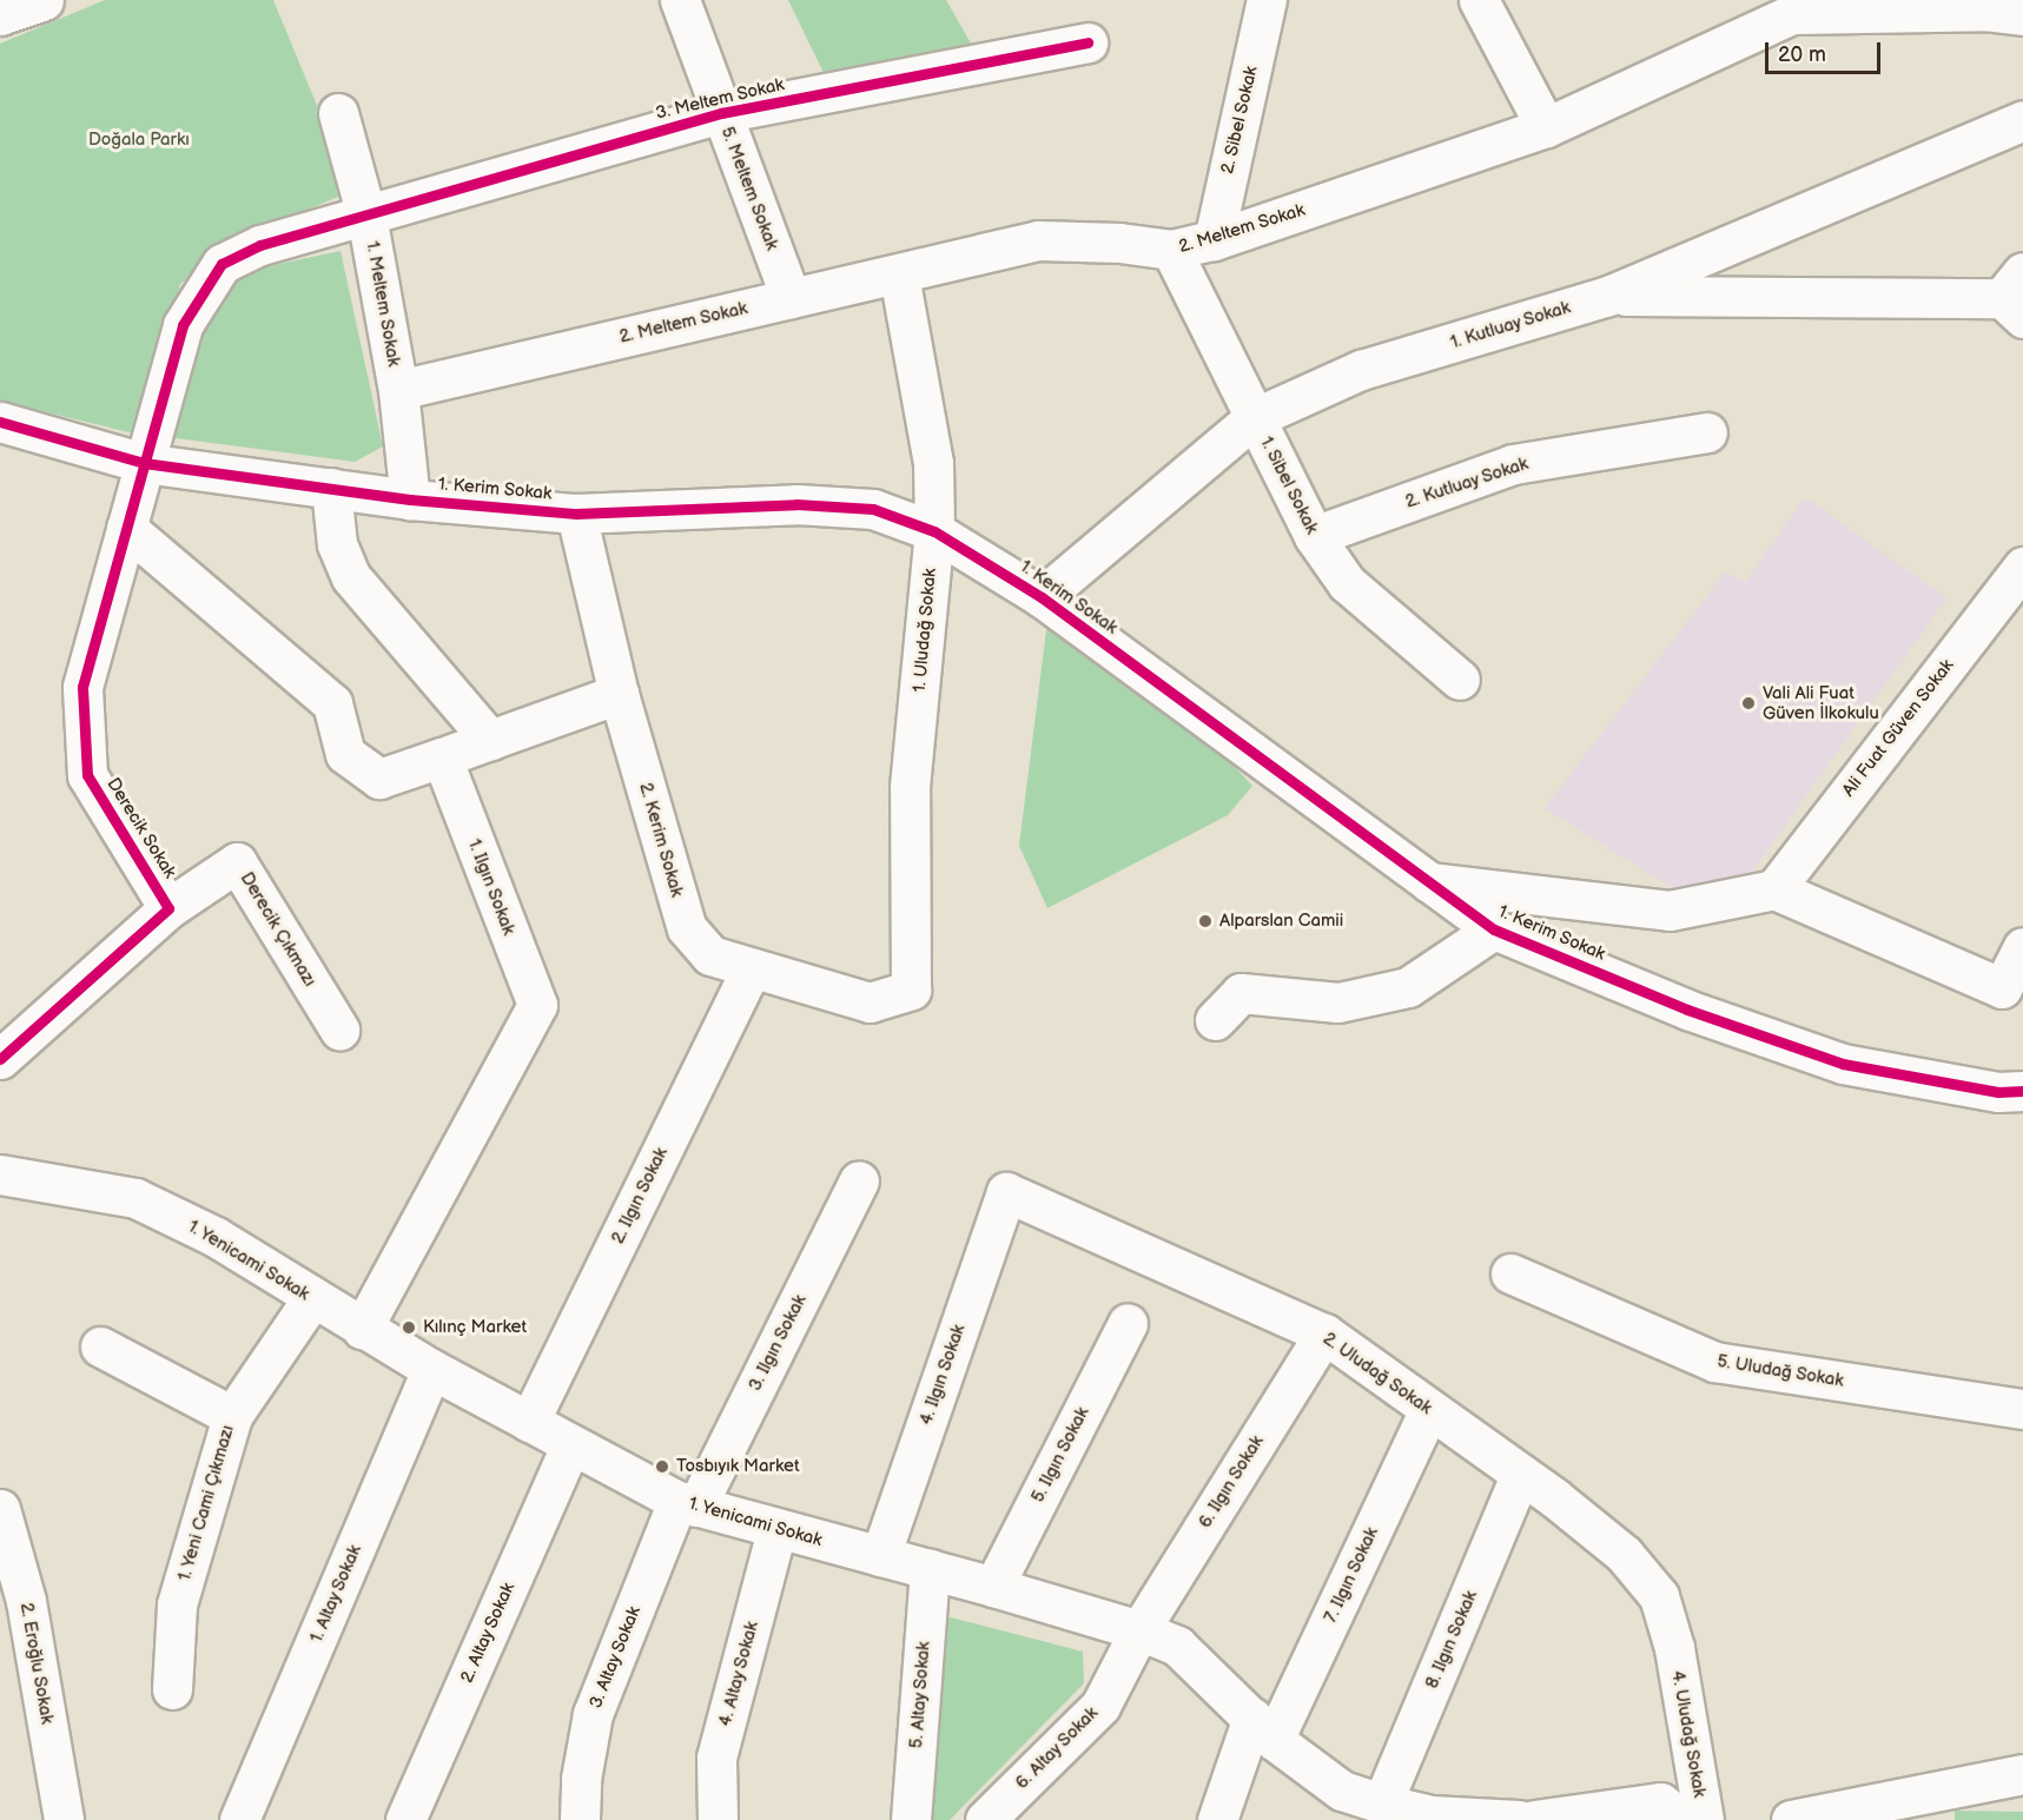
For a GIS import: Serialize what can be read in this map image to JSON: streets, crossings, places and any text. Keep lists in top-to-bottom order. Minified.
{"streets":{"street":["3. Meltem Sokak","2. Sibel Sokak","5. Meltem Sokak","2. Meltem Sokak","1. Meltem Sokak","1. Kutluay Sokak","2. Kutluay Sokak","1. Sibel Sokak","1. Kerim Sokak","1. Uludağ Sokak","Ali Fuat Güven Sokak","Derecik Sokak","2. Kerim Sokak","1. Ilgın Sokak","Derecik Çıkmazı","2. Ilgın Sokak","1. Yenicami Sokak","3. Ilgın Sokak","5. Uludağ Sokak","2. Uludağ Sokak","4. Ilgın Sokak","5. Ilgın Sokak","6. Ilgın Sokak","1. Yeni Cami Çıkmazı","7. Ilgın Sokak","1. Altay Sokak","2. Altay Sokak","8. Ilgın Sokak","3. Altay Sokak","2. Eroğlu Sokak","4. Altay Sokak","5. Altay Sokak","4. Uludağ Sokak","6. Altay Sokak"]},"crossings":[["3. Meltem Sokak","5. Meltem Sokak"],["3. Meltem Sokak","1. Meltem Sokak"],["3. Meltem Sokak","1. Kerim Sokak"],["3. Meltem Sokak","Derecik Sokak"],["2. Sibel Sokak","2. Meltem Sokak"],["5. Meltem Sokak","2. Meltem Sokak"],["2. Meltem Sokak","1. Meltem Sokak"],["2. Meltem Sokak","1. Sibel Sokak"],["2. Meltem Sokak","1. Uludağ Sokak"],["1. Meltem Sokak","1. Kerim Sokak"],["1. Kutluay Sokak","1. Sibel Sokak"],["1. Kutluay Sokak","1. Kerim Sokak"],["2. Kutluay Sokak","1. Sibel Sokak"],["1. Kerim Sokak","1. Uludağ Sokak"],["1. Kerim Sokak","Derecik Sokak"],["1. Kerim Sokak","2. Kerim Sokak"],["1. Uludağ Sokak","2. Kerim Sokak"],["Derecik Sokak","Derecik Çıkmazı"],["2. Kerim Sokak","2. Ilgın Sokak"],["1. Ilgın Sokak","1. Yenicami Sokak"],["2. Ilgın Sokak","1. Yenicami Sokak"],["1. Yenicami Sokak","3. Ilgın Sokak"],["1. Yenicami Sokak","4. Ilgın Sokak"],["1. Yenicami Sokak","5. Ilgın Sokak"],["1. Yenicami Sokak","6. Ilgın Sokak"],["1. Yenicami Sokak","1. Yeni Cami Çıkmazı"],["1. Yenicami Sokak","7. Ilgın Sokak"],["1. Yenicami Sokak","1. Altay Sokak"],["1. Yenicami Sokak","2. Altay Sokak"],["1. Yenicami Sokak","8. Ilgın Sokak"],["1. Yenicami Sokak","3. Altay Sokak"],["1. Yenicami Sokak","4. Altay Sokak"],["1. Yenicami Sokak","5. Altay Sokak"],["1. Yenicami Sokak","6. Altay Sokak"],["3. Ilgın Sokak","3. Altay Sokak"],["2. Uludağ Sokak","4. Ilgın Sokak"],["2. Uludağ Sokak","6. Ilgın Sokak"],["2. Uludağ Sokak","7. Ilgın Sokak"],["2. Uludağ Sokak","8. Ilgın Sokak"],["2. Uludağ Sokak","4. Uludağ Sokak"],["6. Ilgın Sokak","6. Altay Sokak"]],"parks":["Doğala Parkı"],"places":["Vali Ali Fuat Güven İlkokulu","Alparslan Camii","Kılınç Market","Tosbıyık Market"],"scale_bar":"20 m"}
